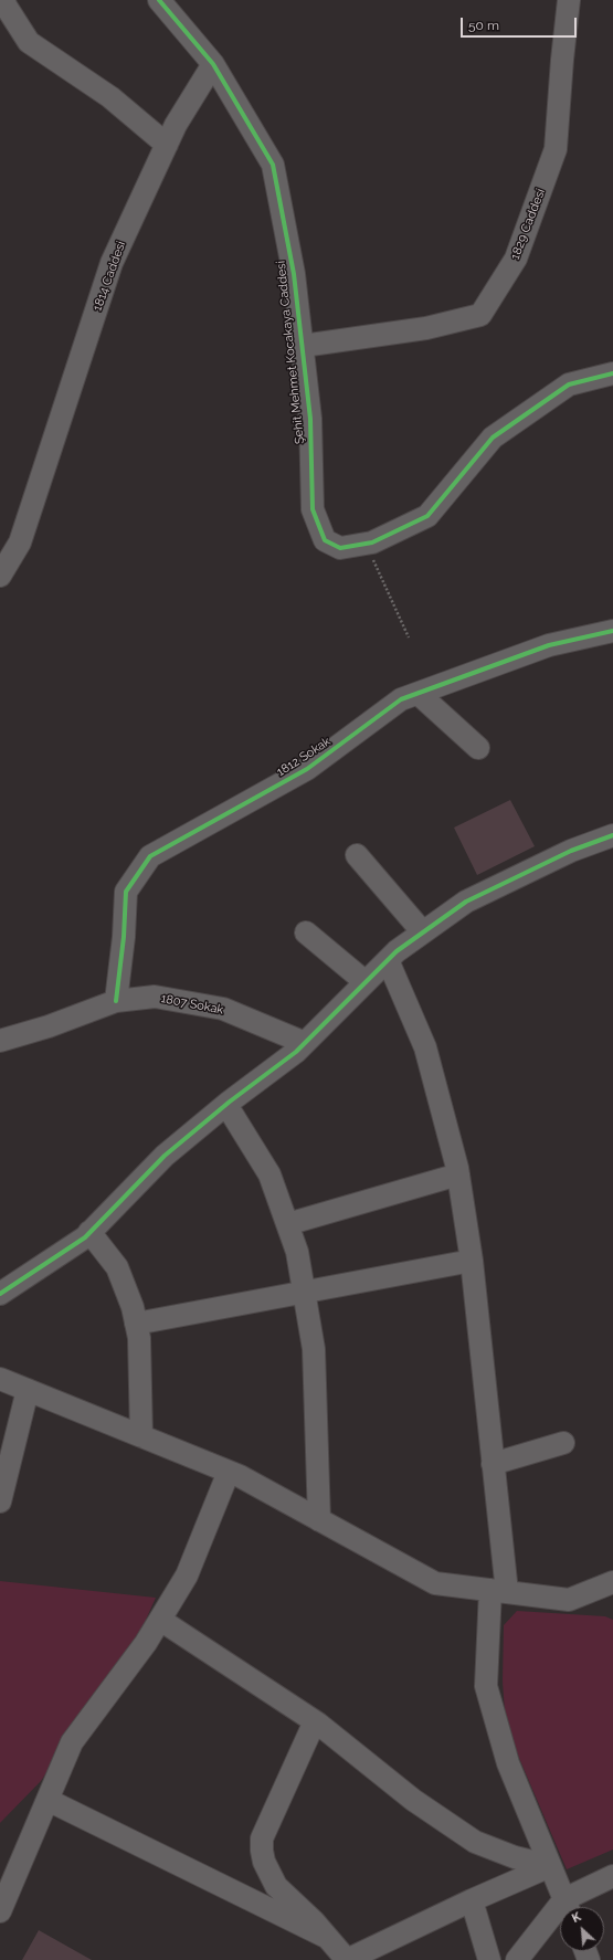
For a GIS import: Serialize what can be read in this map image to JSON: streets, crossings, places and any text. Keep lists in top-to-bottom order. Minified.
{"streets":{"street":["1829 Caddesi","1814 Caddesi","Şehit Mehmet Kocakaya Caddesi","1812 Sokak","1807 Sokak"]},"crossings":[["1829 Caddesi","Şehit Mehmet Kocakaya Caddesi"],["1814 Caddesi","Şehit Mehmet Kocakaya Caddesi"],["1812 Sokak","1807 Sokak"]],"scale_bar":"50 m","north":"top left"}
